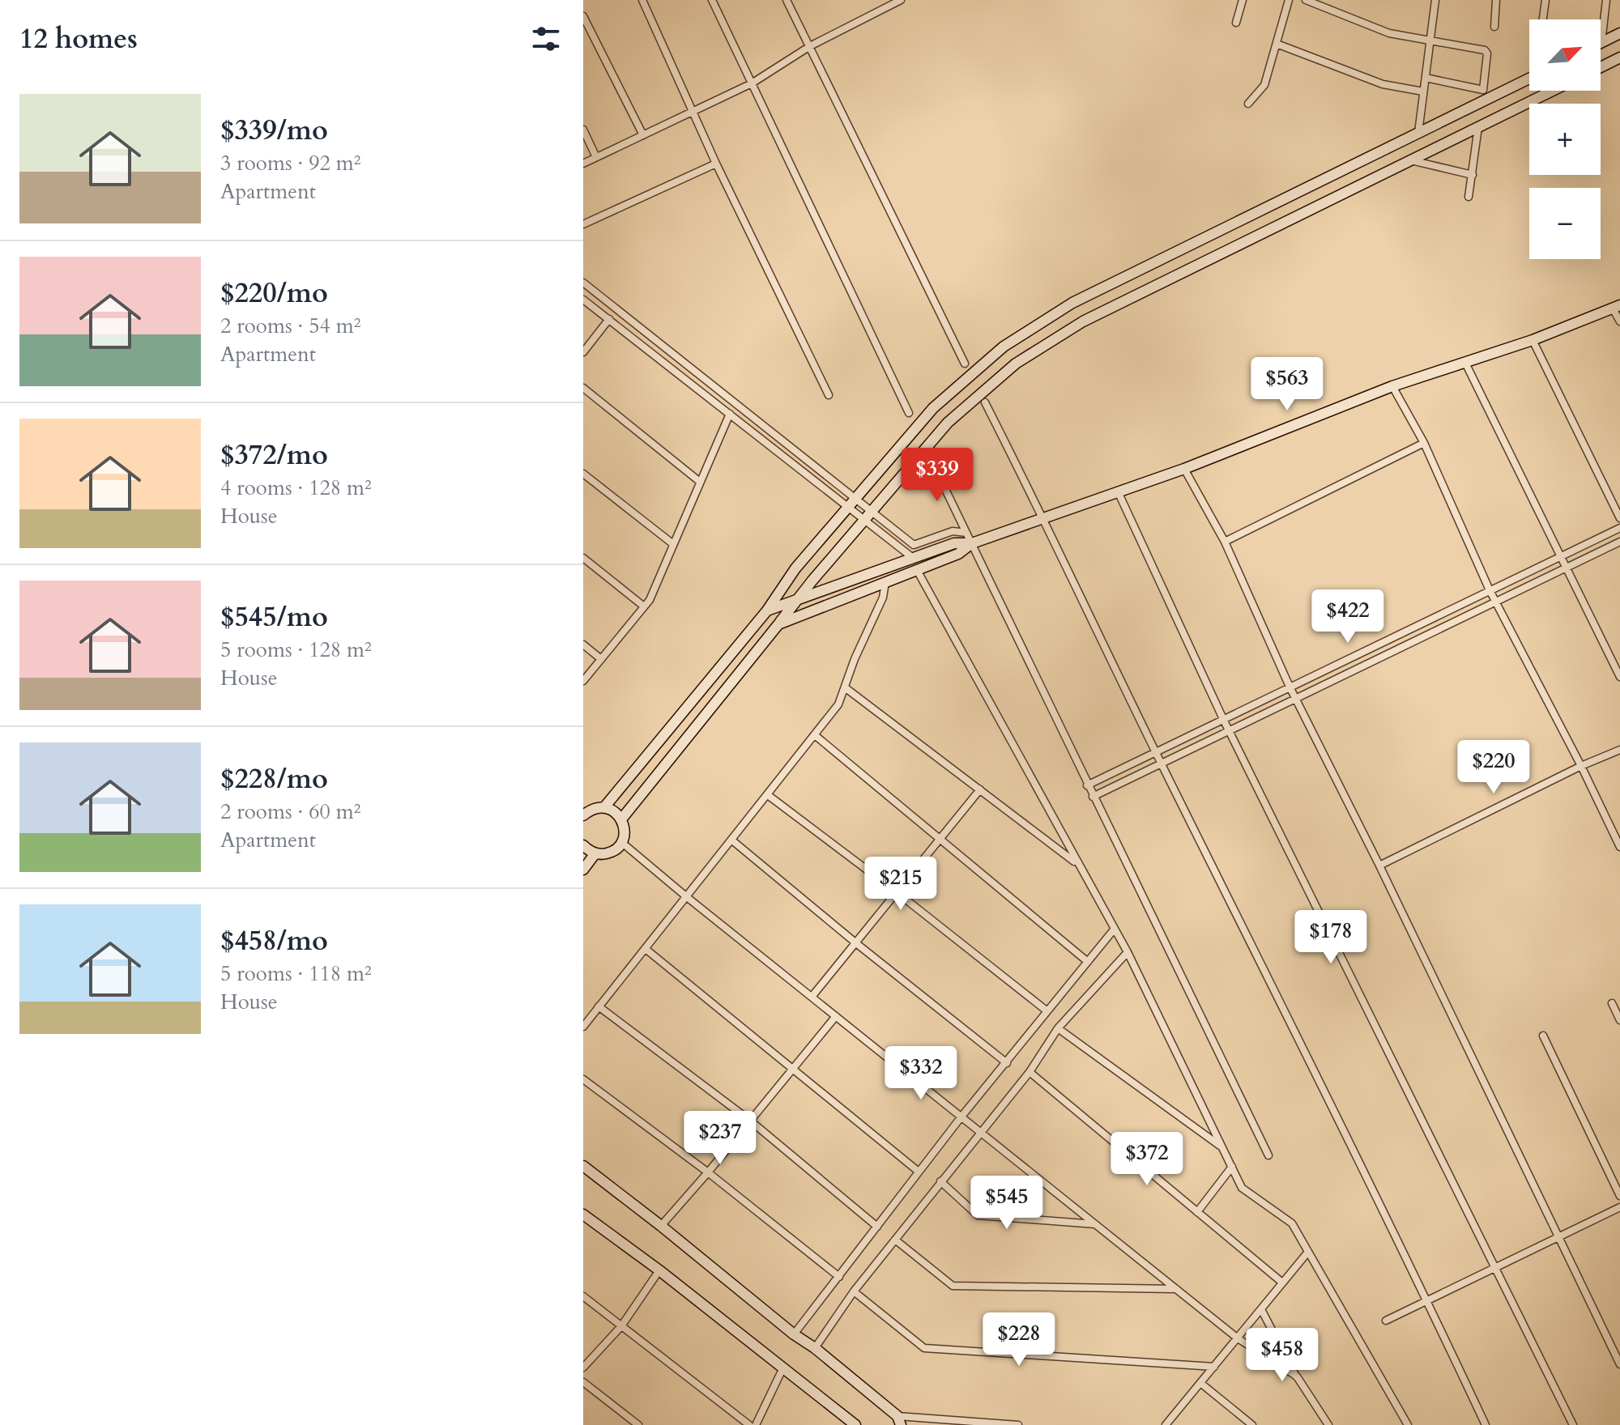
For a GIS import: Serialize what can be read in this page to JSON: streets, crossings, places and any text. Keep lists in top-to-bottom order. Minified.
{"north":"top right","page":{"heading":"12 homes","map_buttons":["+","−"],"list":[{"name":"$339/mo","note":"3 rooms · 92 m² · Apartment"},{"name":"$220/mo","note":"2 rooms · 54 m² · Apartment"},{"name":"$372/mo","note":"4 rooms · 128 m² · House"},{"name":"$545/mo","note":"5 rooms · 128 m² · House"},{"name":"$228/mo","note":"2 rooms · 60 m² · Apartment"},{"name":"$458/mo","note":"5 rooms · 118 m² · House"}],"price":["$563","$339","$422","$220","$215","$178","$332","$237","$372","$545","$228","$458"]}}
